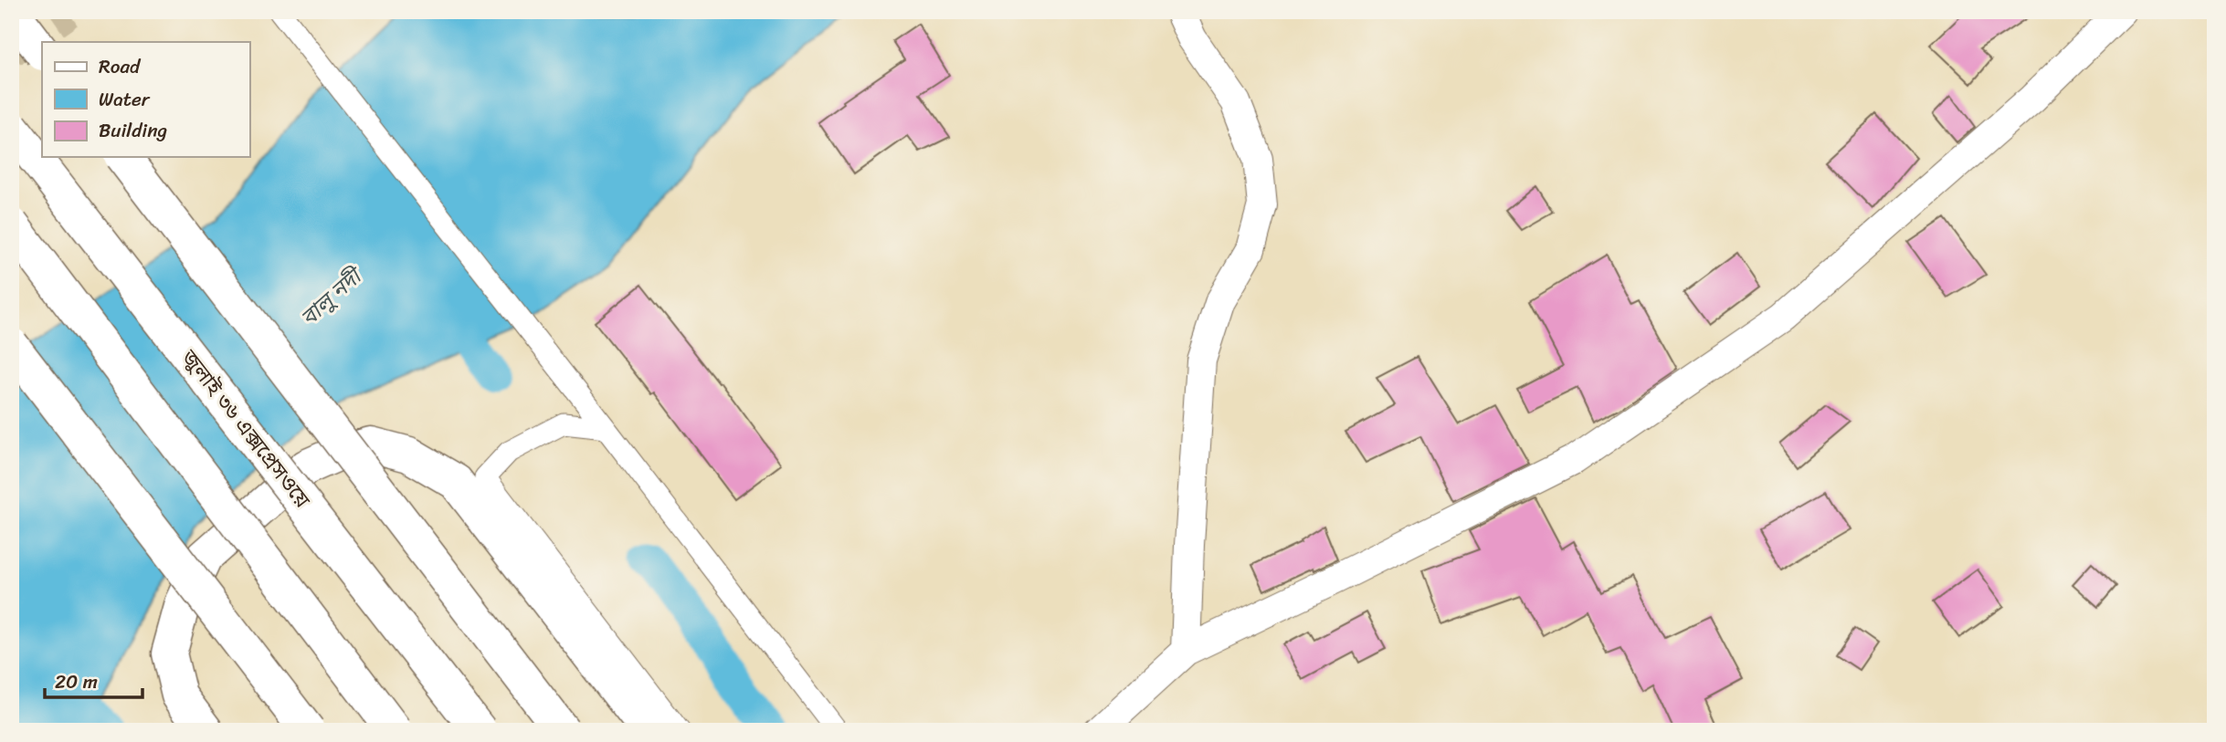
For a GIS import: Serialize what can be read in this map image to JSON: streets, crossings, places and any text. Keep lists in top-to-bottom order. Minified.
{"streets":{"main road":["জুলাই ৩৬ এক্সপ্রেসওয়ে"]},"water":["বালু নদী"],"legend":["Road","Water","Building"],"scale_bar":"20 m"}
